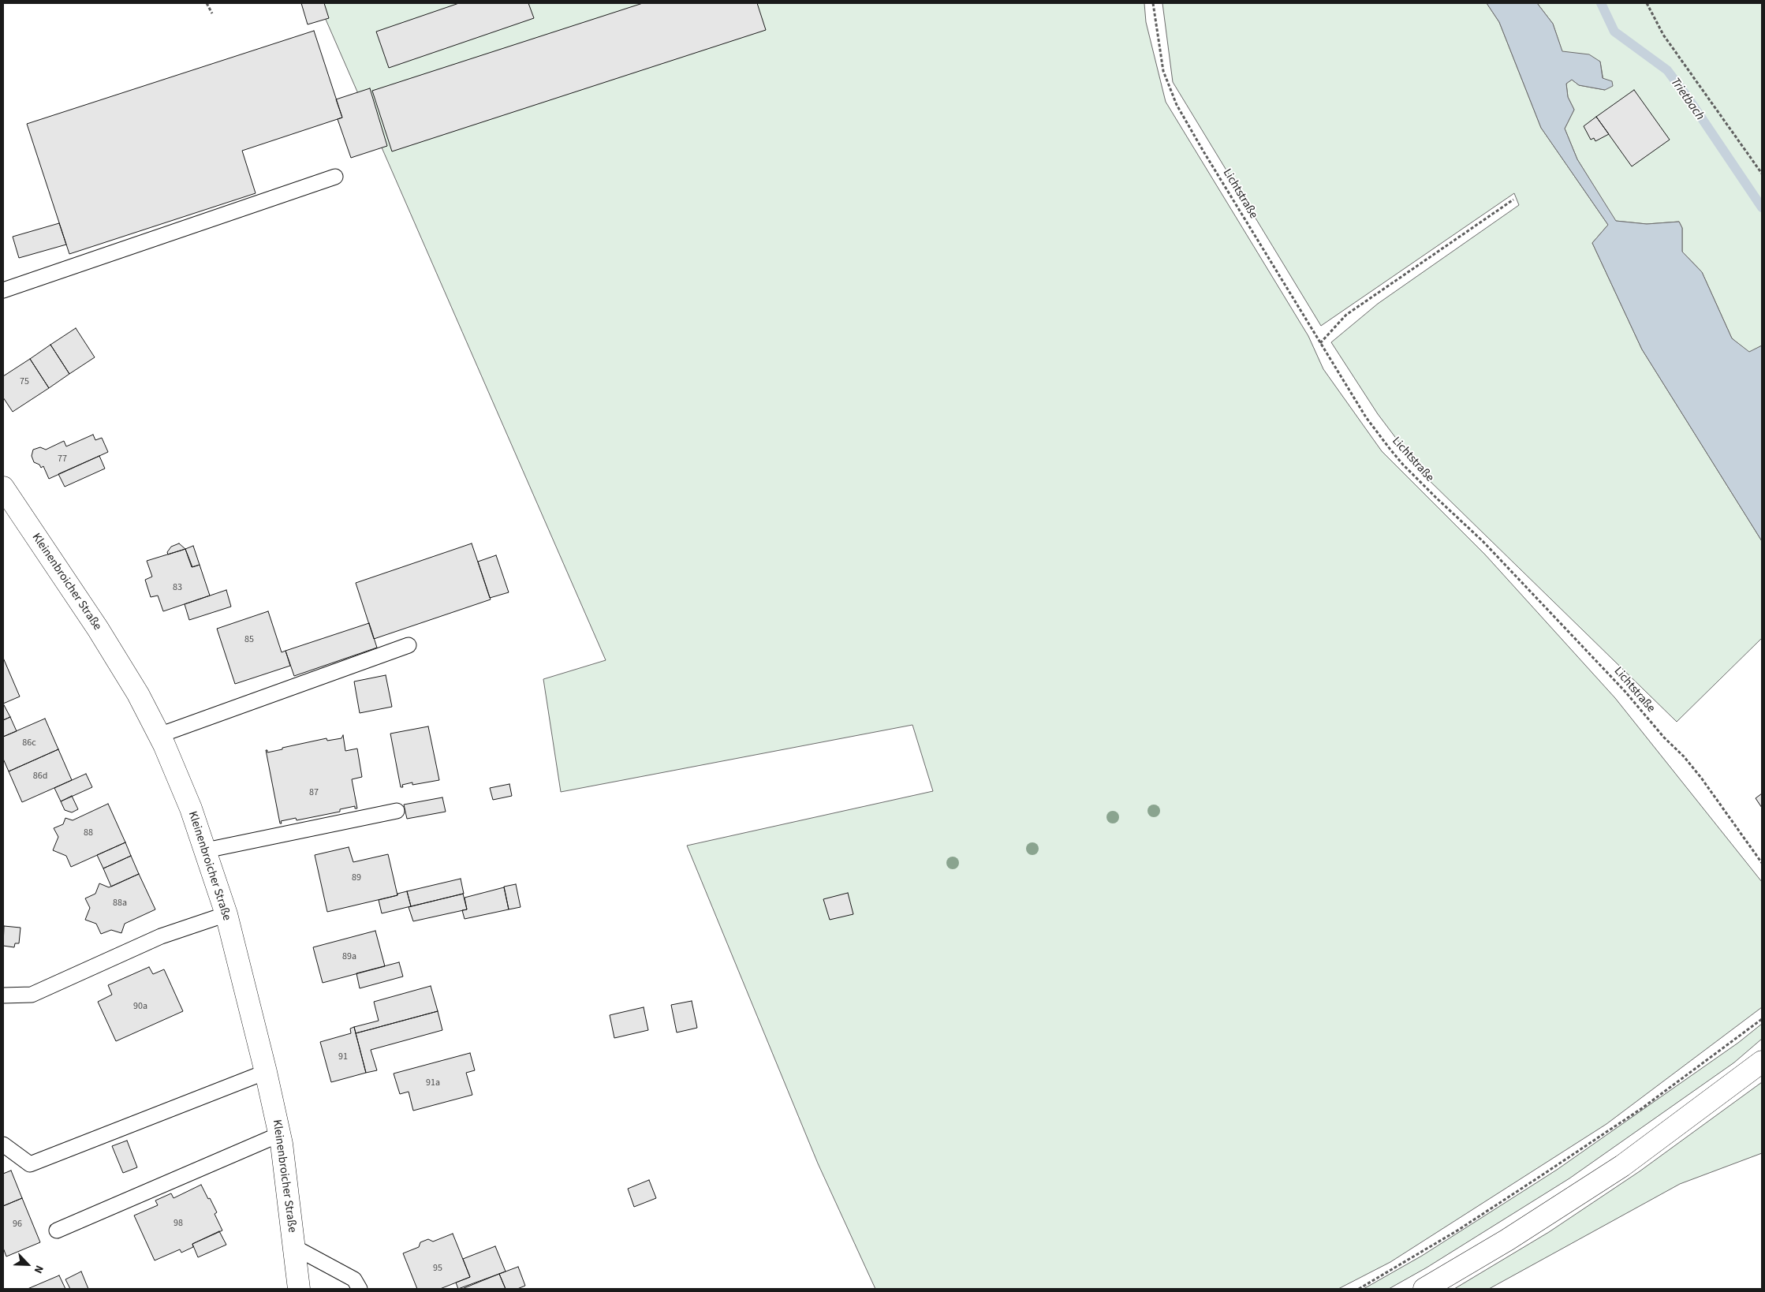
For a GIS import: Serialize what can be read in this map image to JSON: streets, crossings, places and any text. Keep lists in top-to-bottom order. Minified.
{"streets":{"street":["Kleinenbroicher Straße"],"path":["Lichtstraße"]},"water":["Trietbach"],"house_numbers":["75","77","83","85","86c","86d","87","88","89","88a","89a","90a","91","91a","98","96","95"],"north":"bottom right"}
